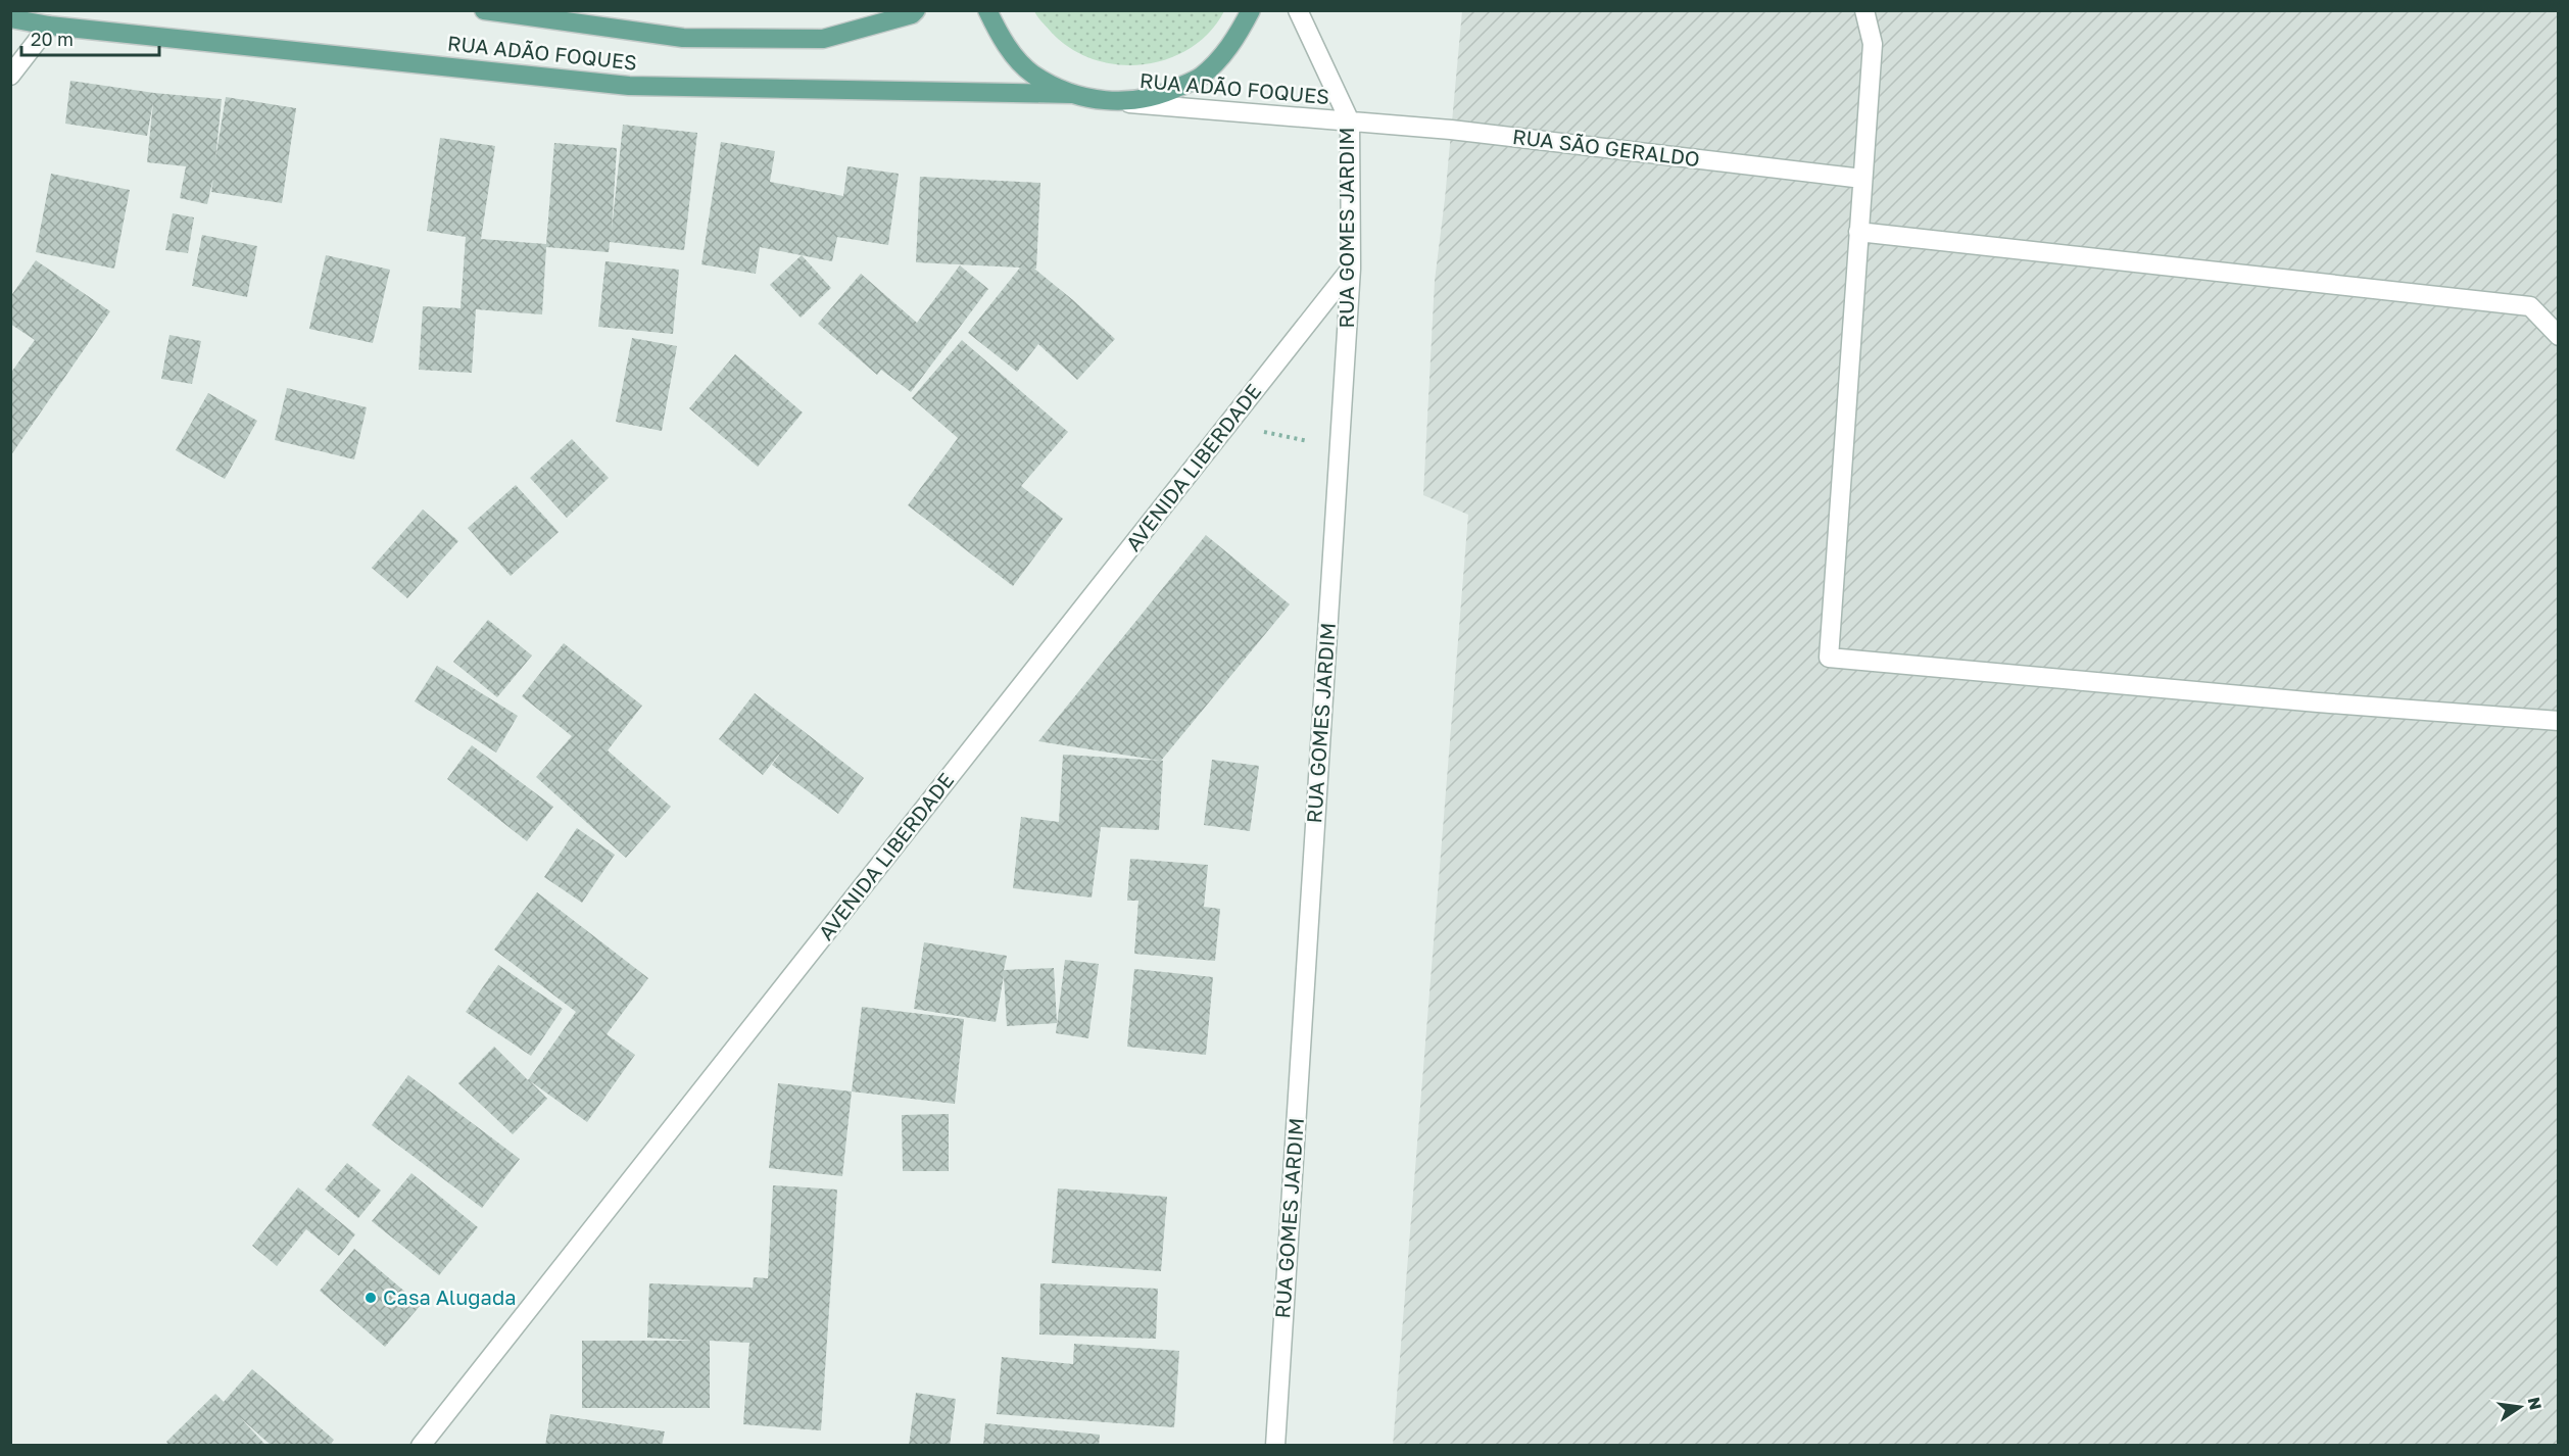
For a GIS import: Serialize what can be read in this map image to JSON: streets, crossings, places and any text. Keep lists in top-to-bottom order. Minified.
{"streets":{"main road":["RUA ADÃO FOQUES"],"street":["RUA SÃO GERALDO","RUA GOMES JARDIM","AVENIDA LIBERDADE"]},"crossings":[["RUA ADÃO FOQUES","RUA SÃO GERALDO"],["RUA ADÃO FOQUES","RUA GOMES JARDIM"],["RUA SÃO GERALDO","RUA GOMES JARDIM"],["RUA GOMES JARDIM","AVENIDA LIBERDADE"]],"places":["Casa Alugada"],"scale_bar":"20 m","north":"right"}
